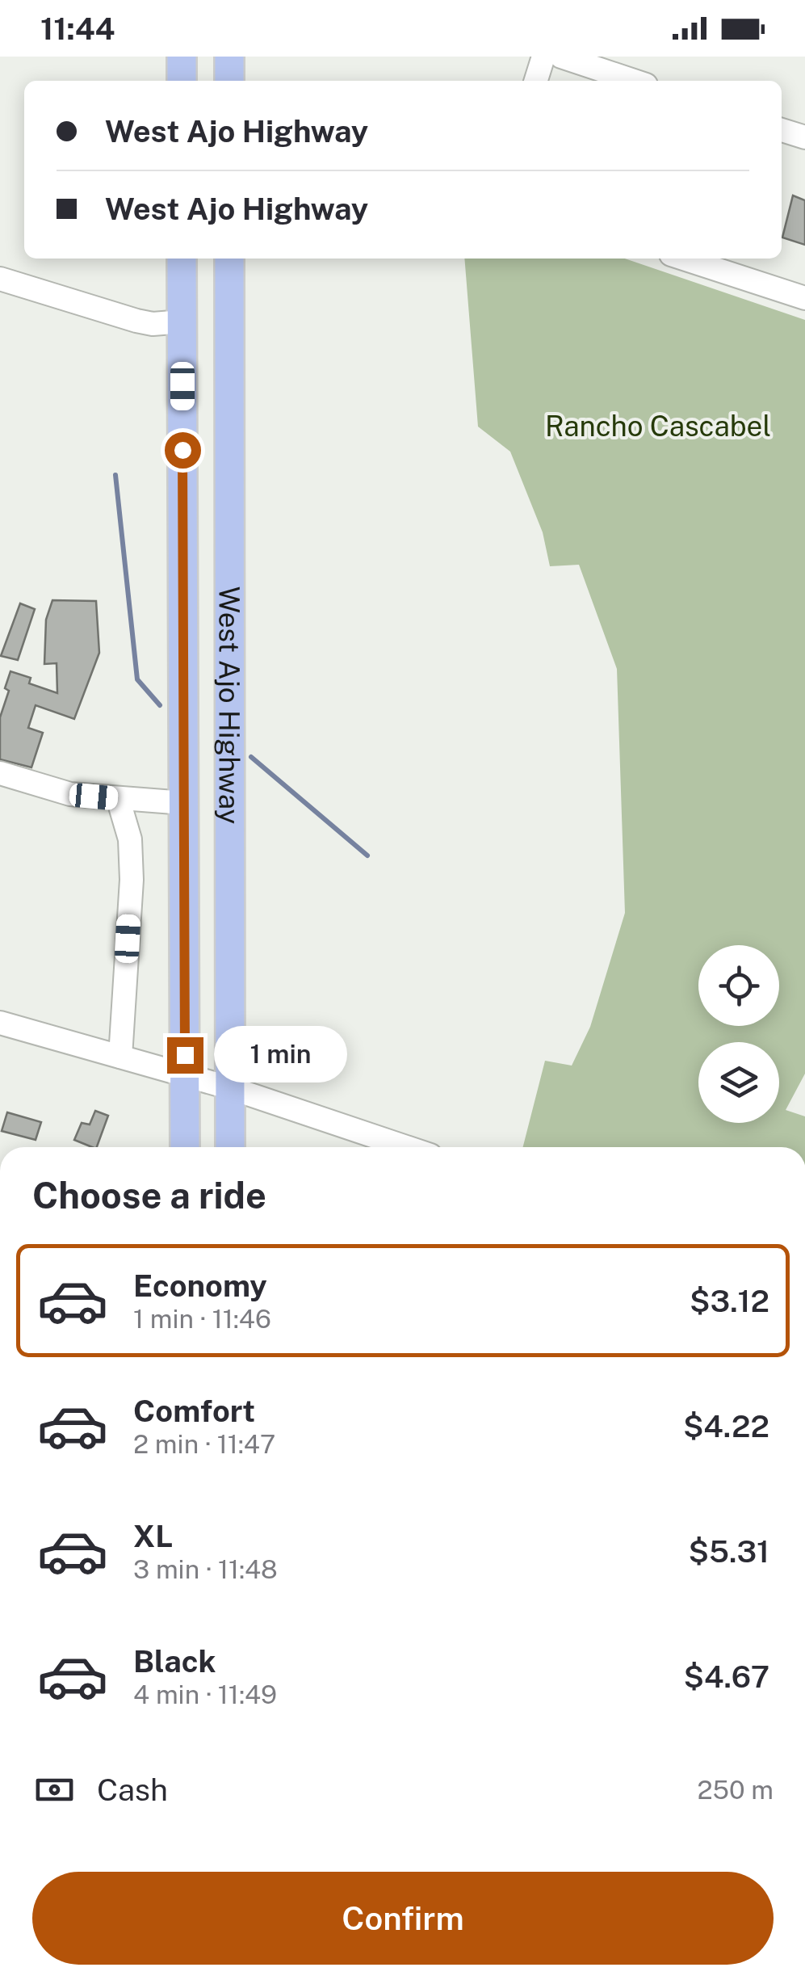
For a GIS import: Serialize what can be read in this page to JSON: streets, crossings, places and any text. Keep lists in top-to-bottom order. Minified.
{"streets":{"main road":["West Ajo Highway"]},"parks":["Rancho Cascabel"],"page":{"status":"11:44","banner":["West Ajo Highway","West Ajo Highway"],"bubble":"1 min","heading":"Choose a ride","list":[{"name":"Economy","note":"1 min · 11:46","value":"$3.12"},{"name":"Comfort","note":"2 min · 11:47","value":"$4.22"},{"name":"XL","note":"3 min · 11:48","value":"$5.31"},{"name":"Black","note":"4 min · 11:49","value":"$4.67"}],"pay":["Cash","250 m"],"buttons":"Confirm"}}
